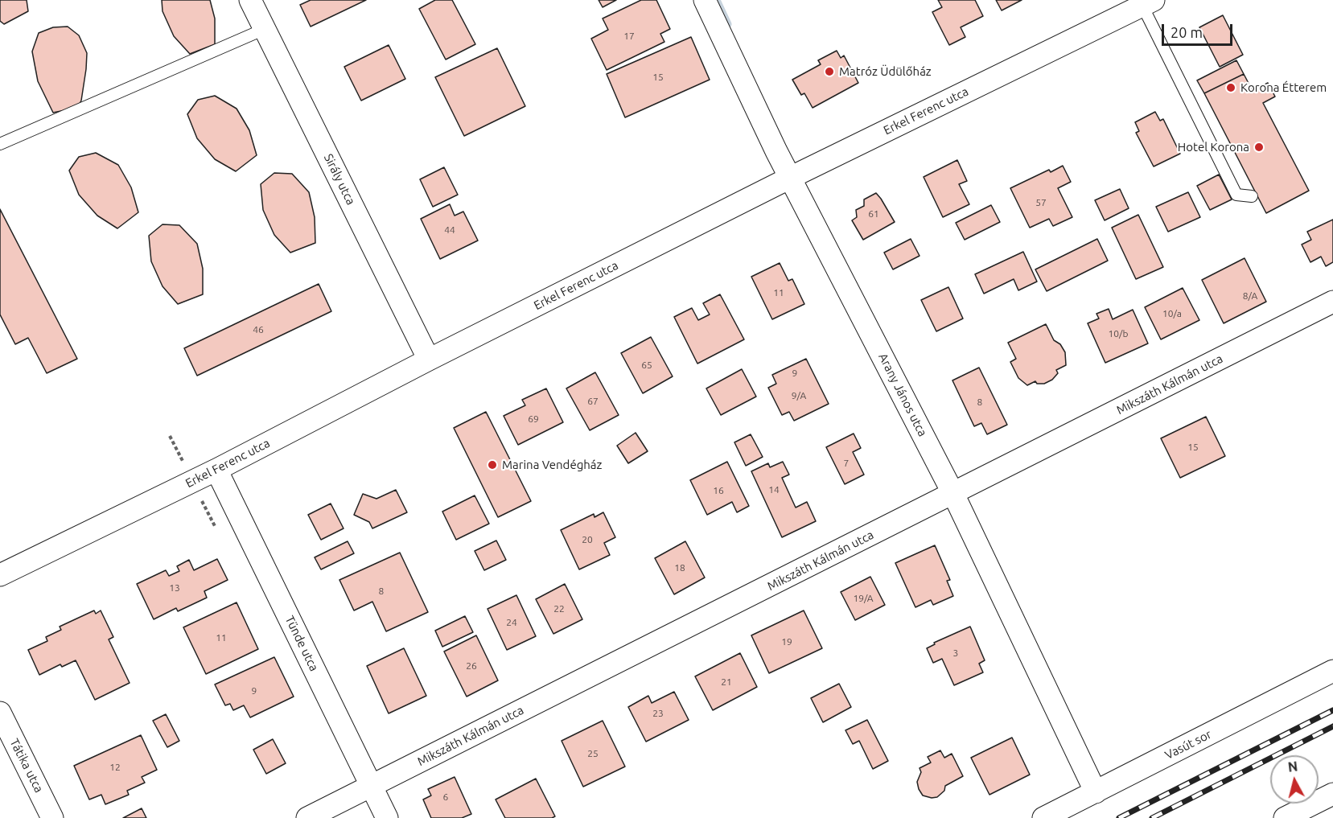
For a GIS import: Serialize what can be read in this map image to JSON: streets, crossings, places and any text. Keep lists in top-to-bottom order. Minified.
{"streets":{"street":["Erkel Ferenc utca","Sirály utca","Mikszáth Kálmán utca","Arany János utca","Tünde utca","Vasút sor","Tátika utca"]},"crossings":[["Erkel Ferenc utca","Sirály utca"],["Erkel Ferenc utca","Arany János utca"],["Erkel Ferenc utca","Tünde utca"],["Mikszáth Kálmán utca","Arany János utca"],["Mikszáth Kálmán utca","Tünde utca"],["Arany János utca","Vasút sor"]],"places":["Matróz Üdülőház","Korona Étterem","Hotel Korona","Marina Vendégház"],"house_numbers":["17","15","57","61","44","11","8/A","10/a","46","10/b","65","9","9/A","67","8","69","15","7","14","16","20","18","13","8","19/A","22","24","11","19","3","26","21","9","23","25","12","6"],"scale_bar":"20 m","north":"top"}
